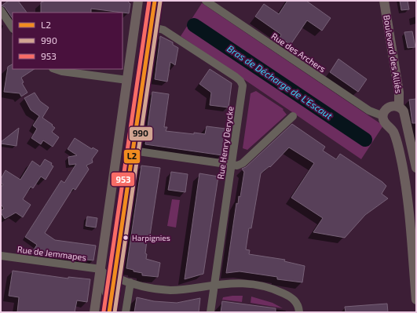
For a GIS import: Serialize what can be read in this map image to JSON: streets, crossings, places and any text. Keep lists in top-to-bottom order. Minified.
{"streets":{"main road":["Boulevard des Alliés"],"street":["Rue des Archers","Rue Henry Derycke","Rue de Jemmapes"]},"crossings":[["Rue des Archers","Boulevard des Alliés"]],"water":["Bras de Décharge de L'Escaut"],"places":["Harpignies"],"lines":["transit line L2","transit line 953","transit line 990"],"legend":["L2","990","953"]}
